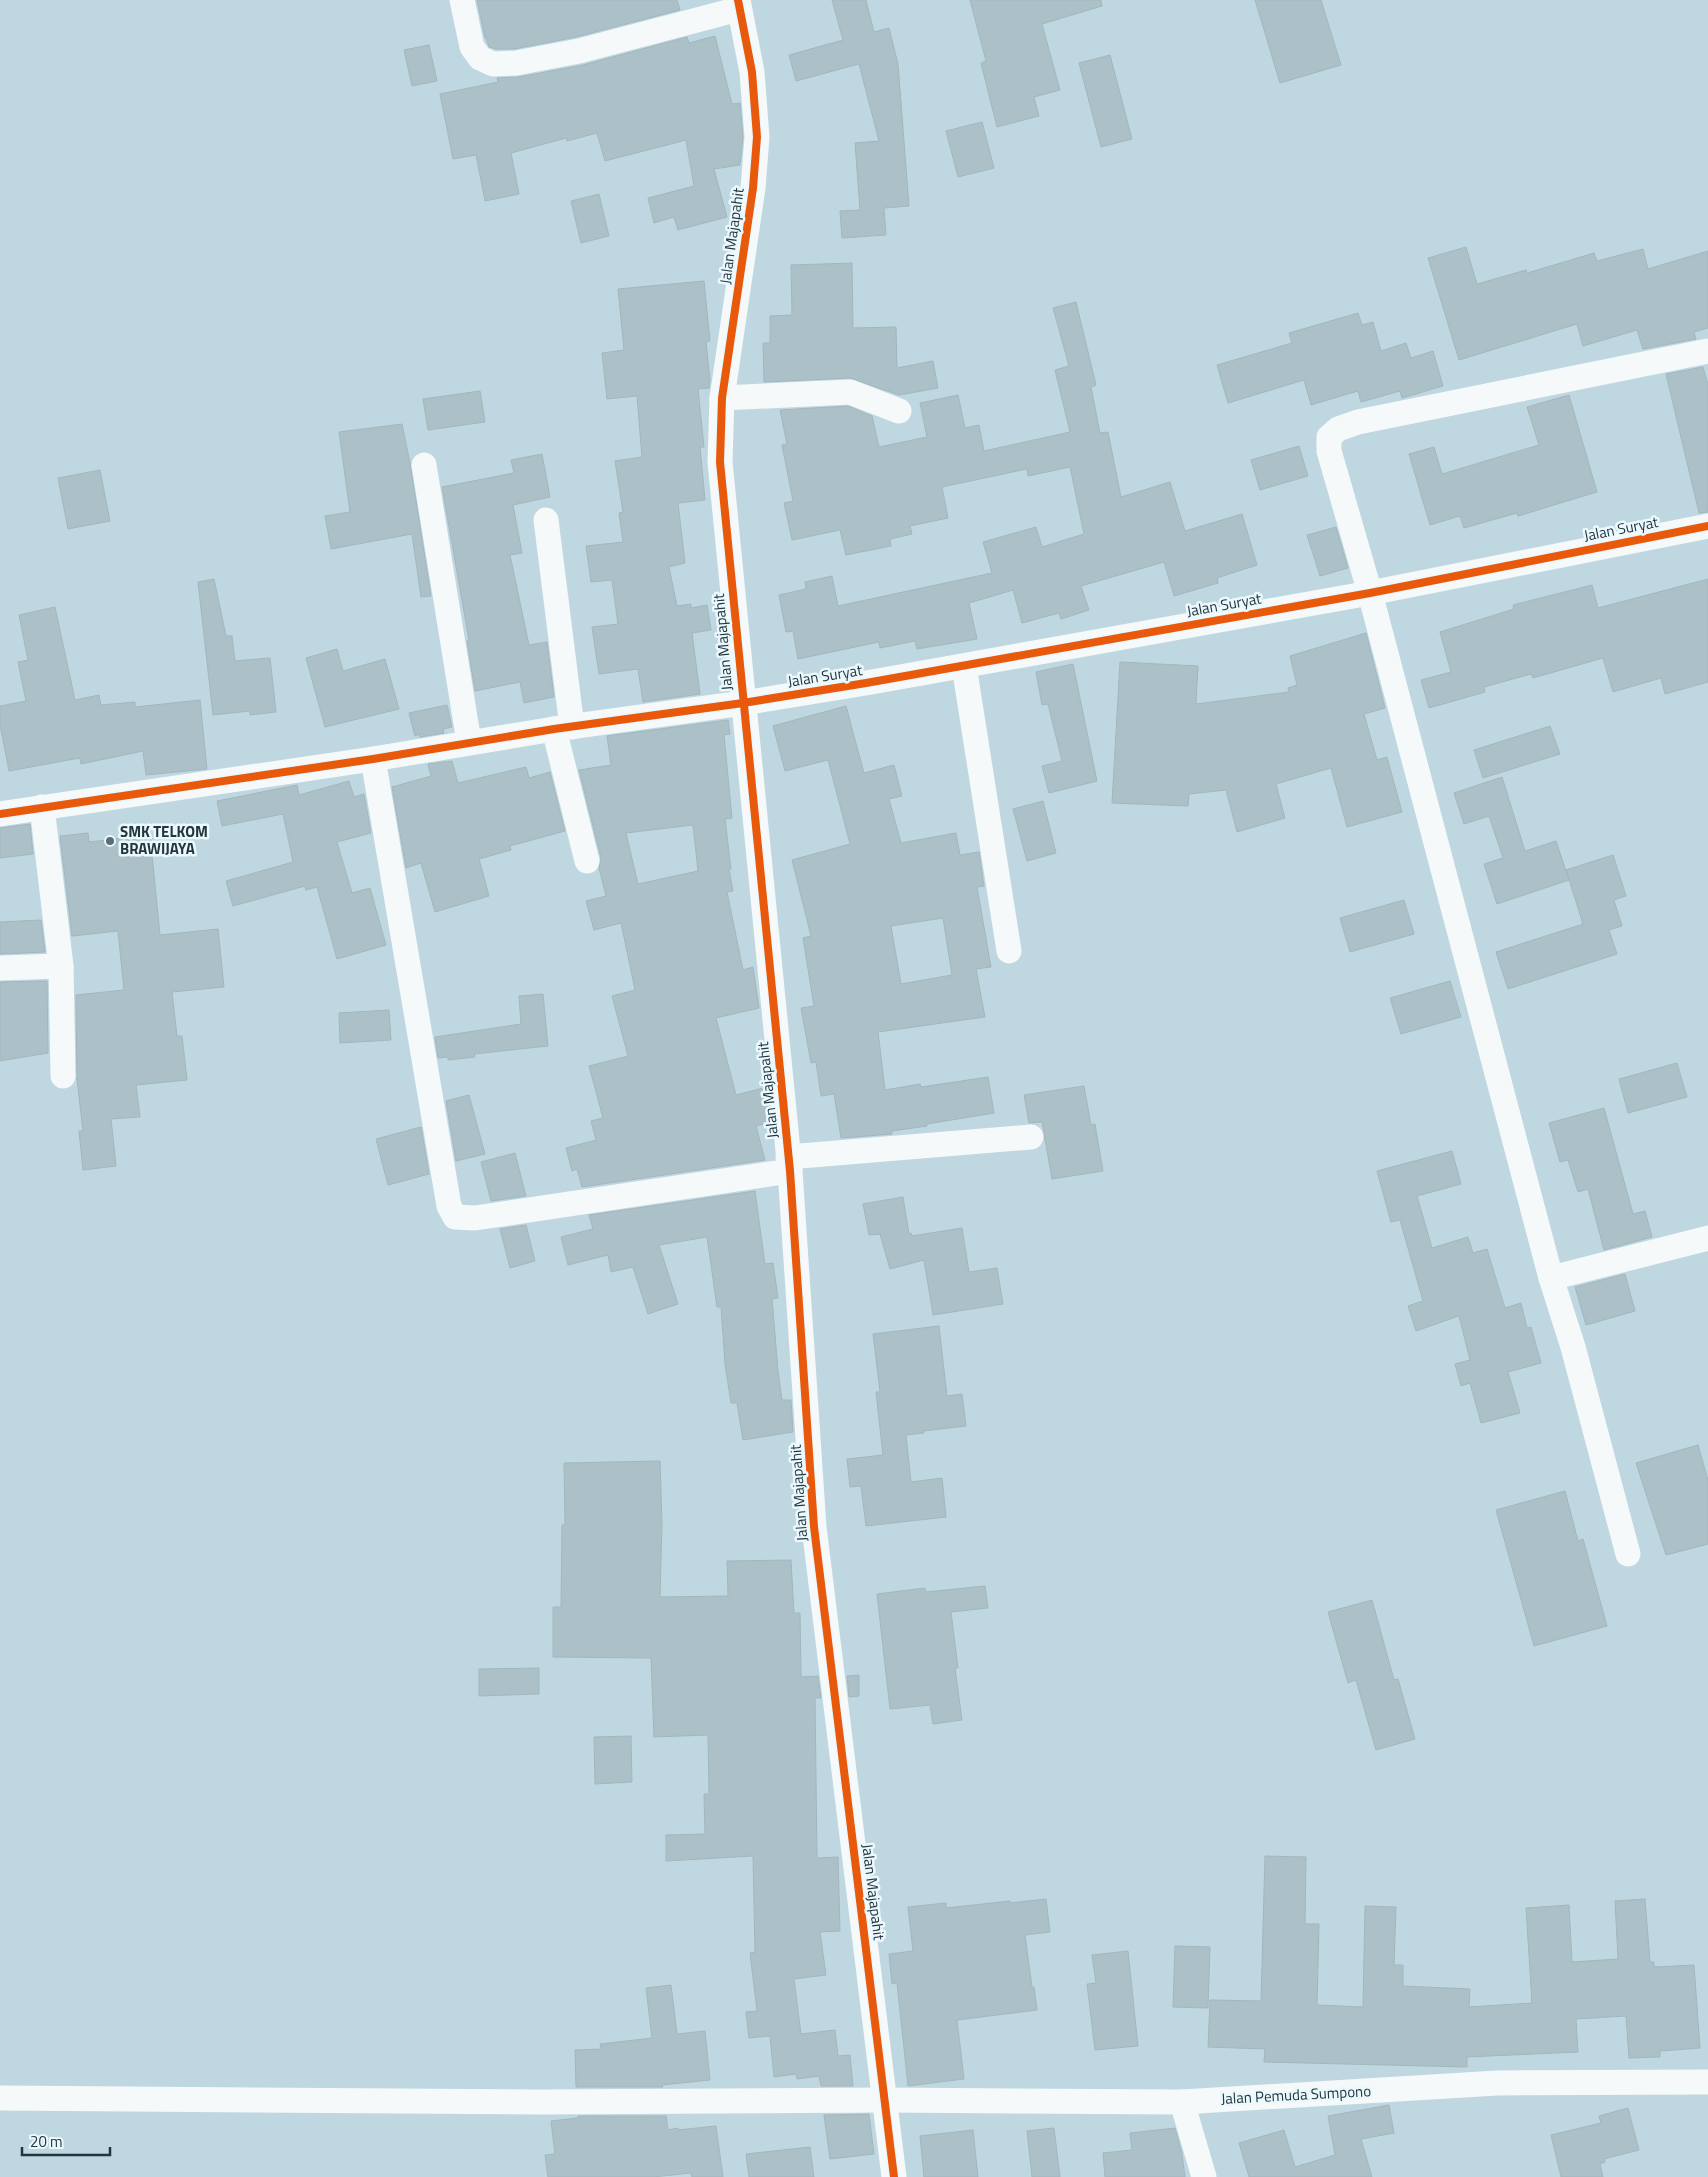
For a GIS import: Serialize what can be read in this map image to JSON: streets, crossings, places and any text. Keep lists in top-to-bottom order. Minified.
{"streets":{"street":["Jalan Majapahit","Jalan Suryat","Jalan Pemuda Sumpono"]},"crossings":[["Jalan Majapahit","Jalan Suryat"],["Jalan Majapahit","Jalan Pemuda Sumpono"]],"places":["SMK TELKOM BRAWIJAYA"],"scale_bar":"20 m"}
